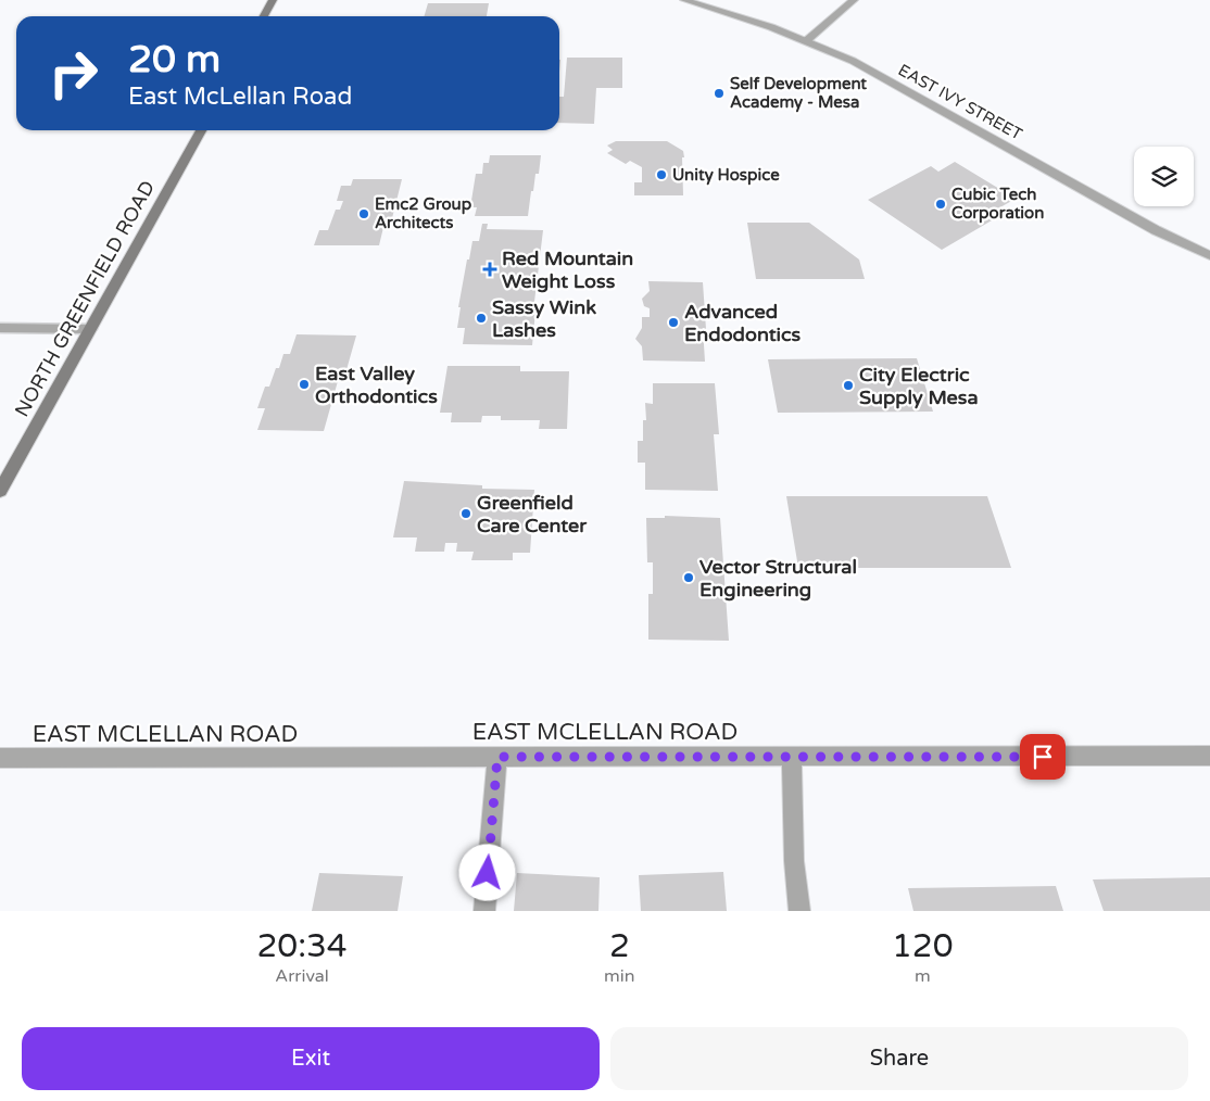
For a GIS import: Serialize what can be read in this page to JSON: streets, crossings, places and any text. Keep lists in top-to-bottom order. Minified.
{"streets":{"main road":["NORTH GREENFIELD ROAD"],"street":["EAST IVY STREET","EAST MCLELLAN ROAD"]},"places":{"other":["Self Development Academy - Mesa","Unity Hospice","Cubic Tech Corporation","Emc2 Group Architects","Sassy Wink Lashes","Advanced Endodontics","East Valley Orthodontics","City Electric Supply Mesa","Greenfield Care Center","Vector Structural Engineering"],"health":["Red Mountain Weight Loss"]},"page":{"turn":["20 m","East McLellan Road"],"eta":["20:34","Arrival","2","min","120","m"],"buttons":["Exit","Share"]}}
